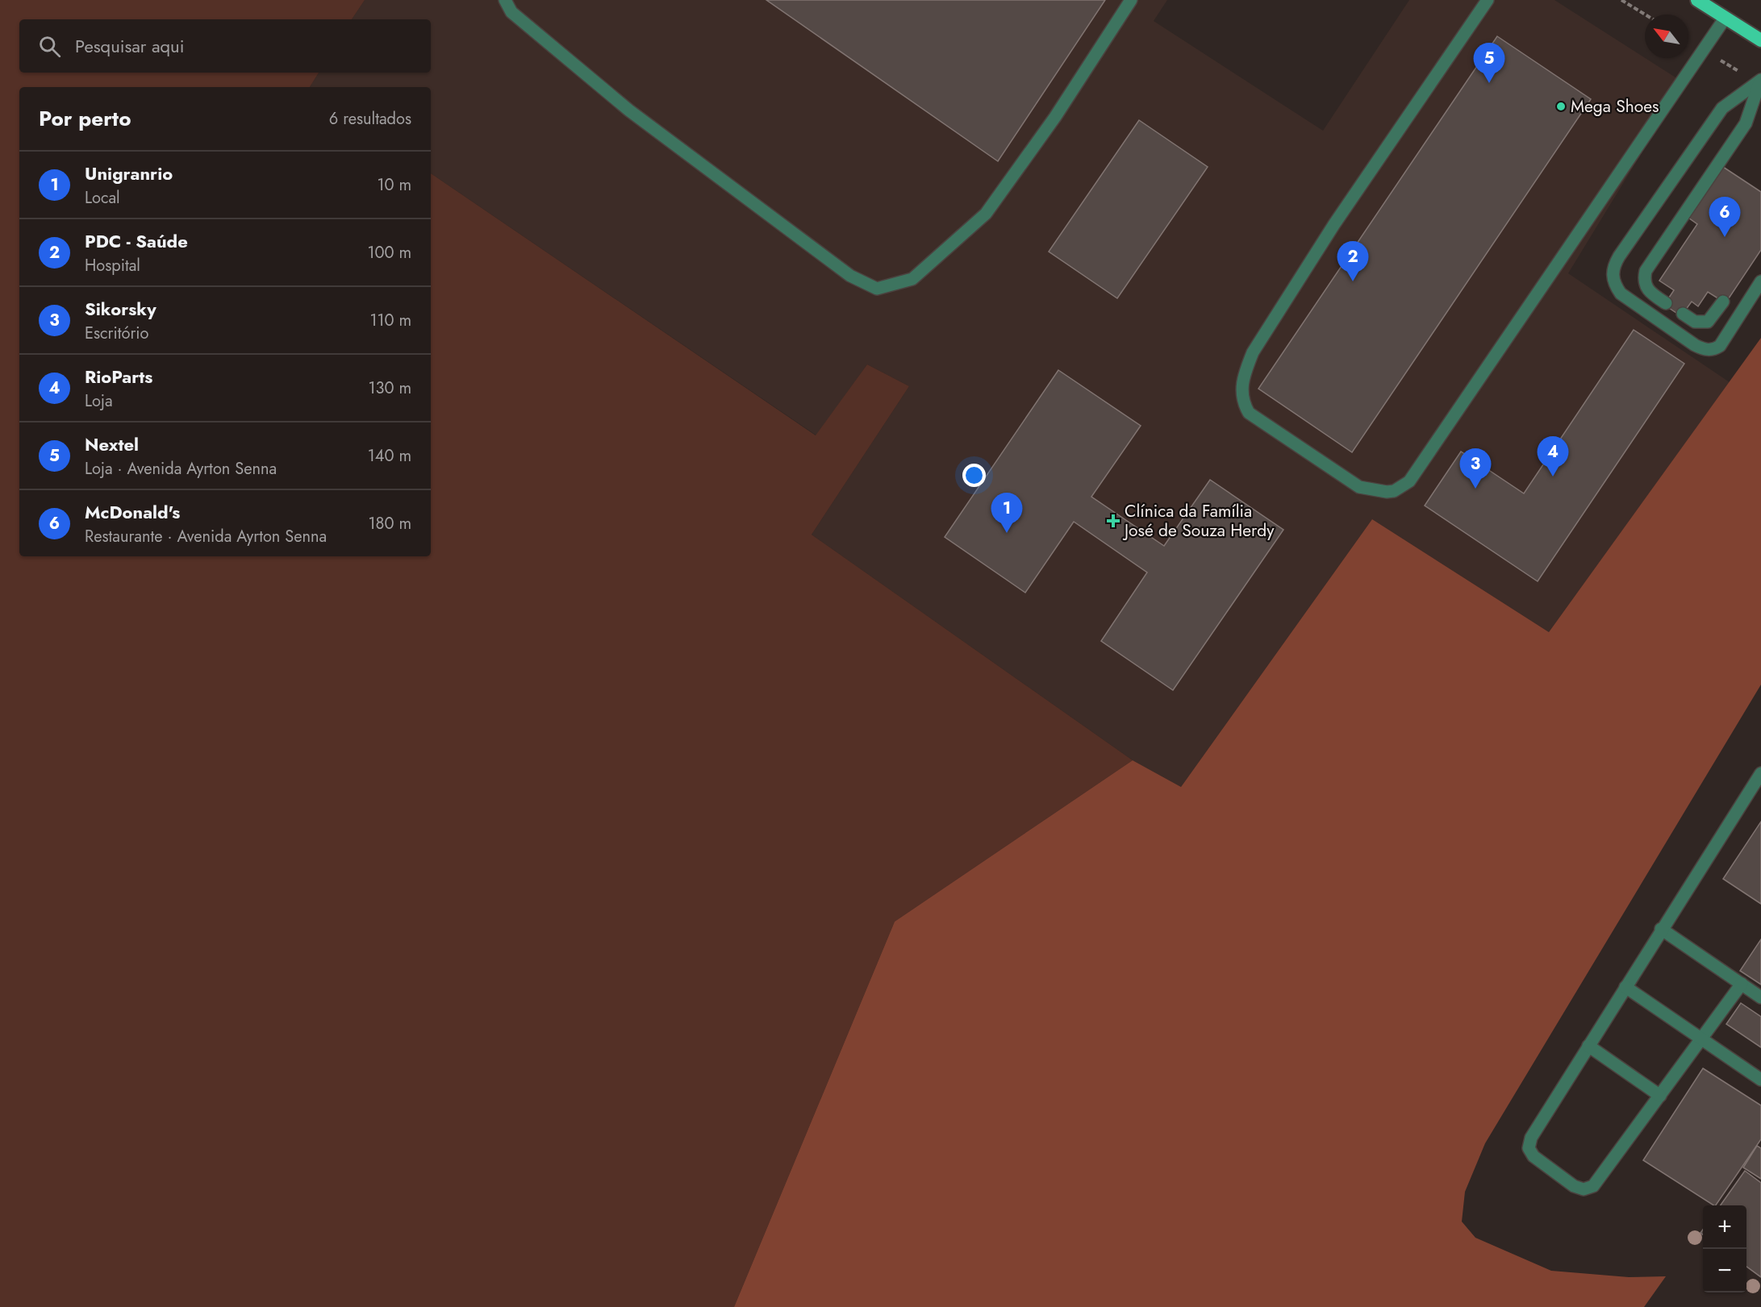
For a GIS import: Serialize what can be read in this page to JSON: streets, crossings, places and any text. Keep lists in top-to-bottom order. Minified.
{"places":{"other":["Mega Shoes"],"health":["Clínica da Família José de Souza Herdy"]},"north":"top left","page":{"search":"Pesquisar aqui","pins":["5","6","2","4","3","1"],"heading":["Por perto","6 resultados"],"list":[{"mark":"1","name":"Unigranrio","note":"Local","value":"10 m"},{"mark":"2","name":"PDC - Saúde","note":"Hospital","value":"100 m"},{"mark":"3","name":"Sikorsky","note":"Escritório","value":"110 m"},{"mark":"4","name":"RioParts","note":"Loja","value":"130 m"},{"mark":"5","name":"Nextel","note":"Loja · Avenida Ayrton Senna","value":"140 m"},{"mark":"6","name":"McDonald's","note":"Restaurante · Avenida Ayrton Senna","value":"180 m"}],"map_buttons":["+","−"]}}
